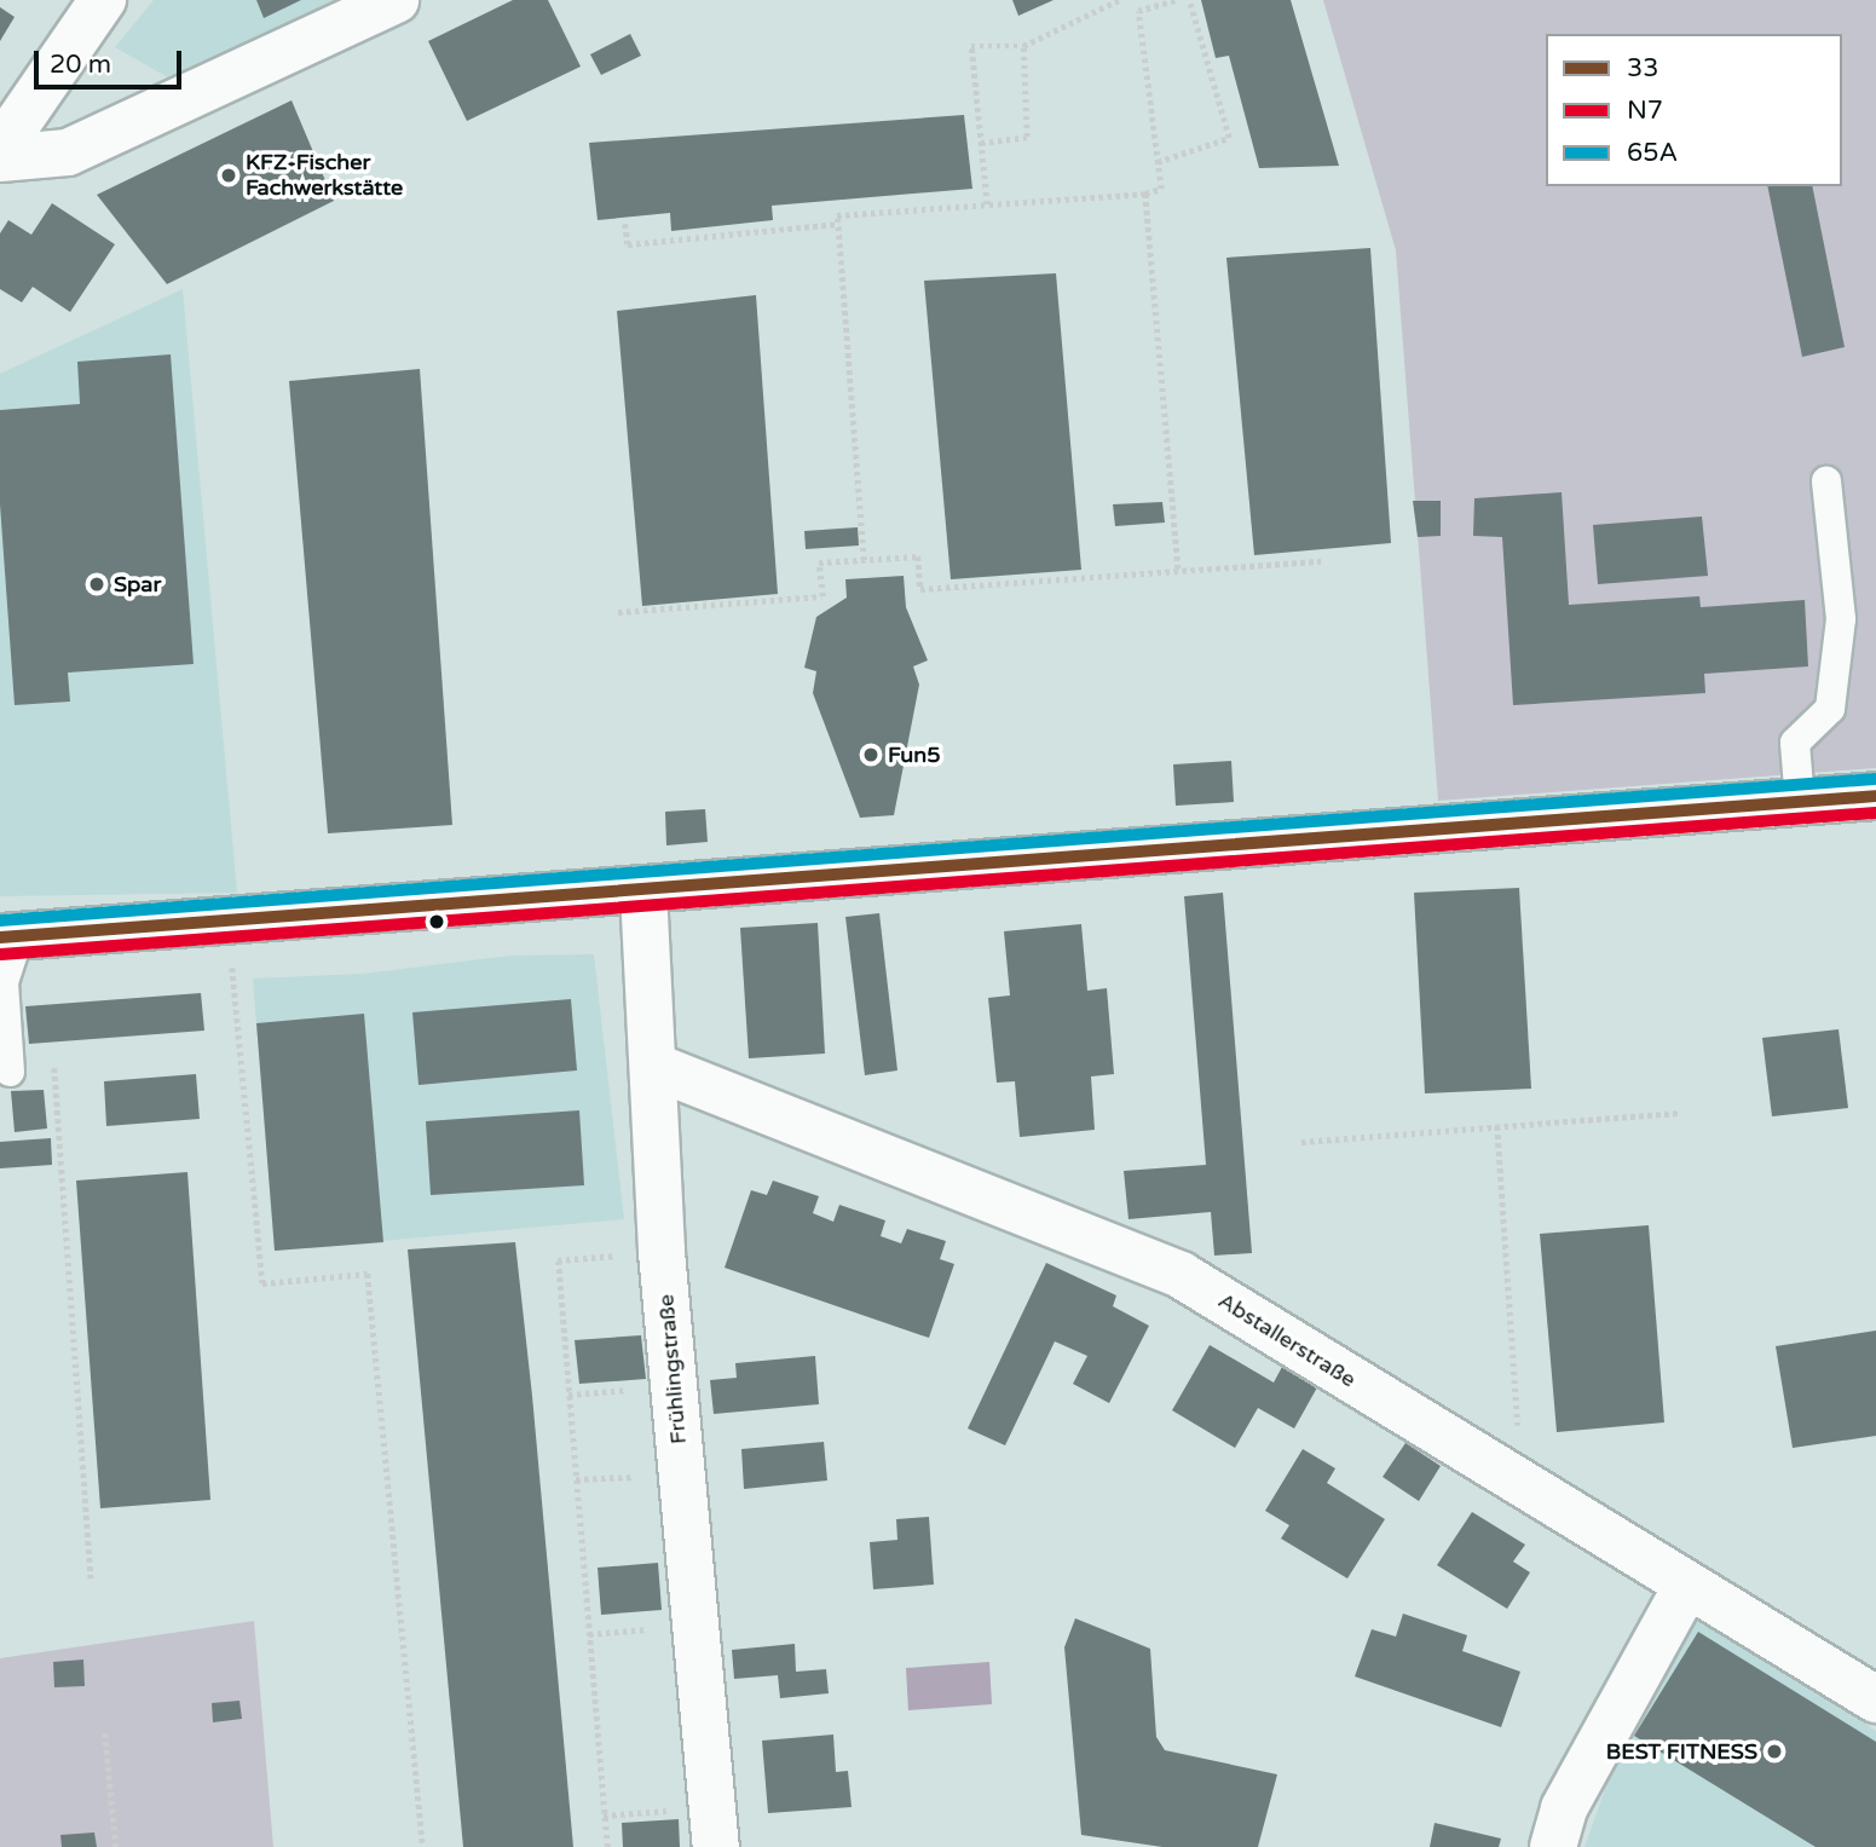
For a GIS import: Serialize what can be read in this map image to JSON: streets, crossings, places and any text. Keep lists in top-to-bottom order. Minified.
{"streets":{"street":["Abstallerstraße","Frühlingstraße"]},"crossings":[["Abstallerstraße","Frühlingstraße"]],"places":["KFZ-Fischer Fachwerkstätte","Spar","Fun5","BEST FITNESS"],"lines":["transit line 65A","transit line 33","transit line N7"],"legend":["33","N7","65A"],"scale_bar":"20 m"}
